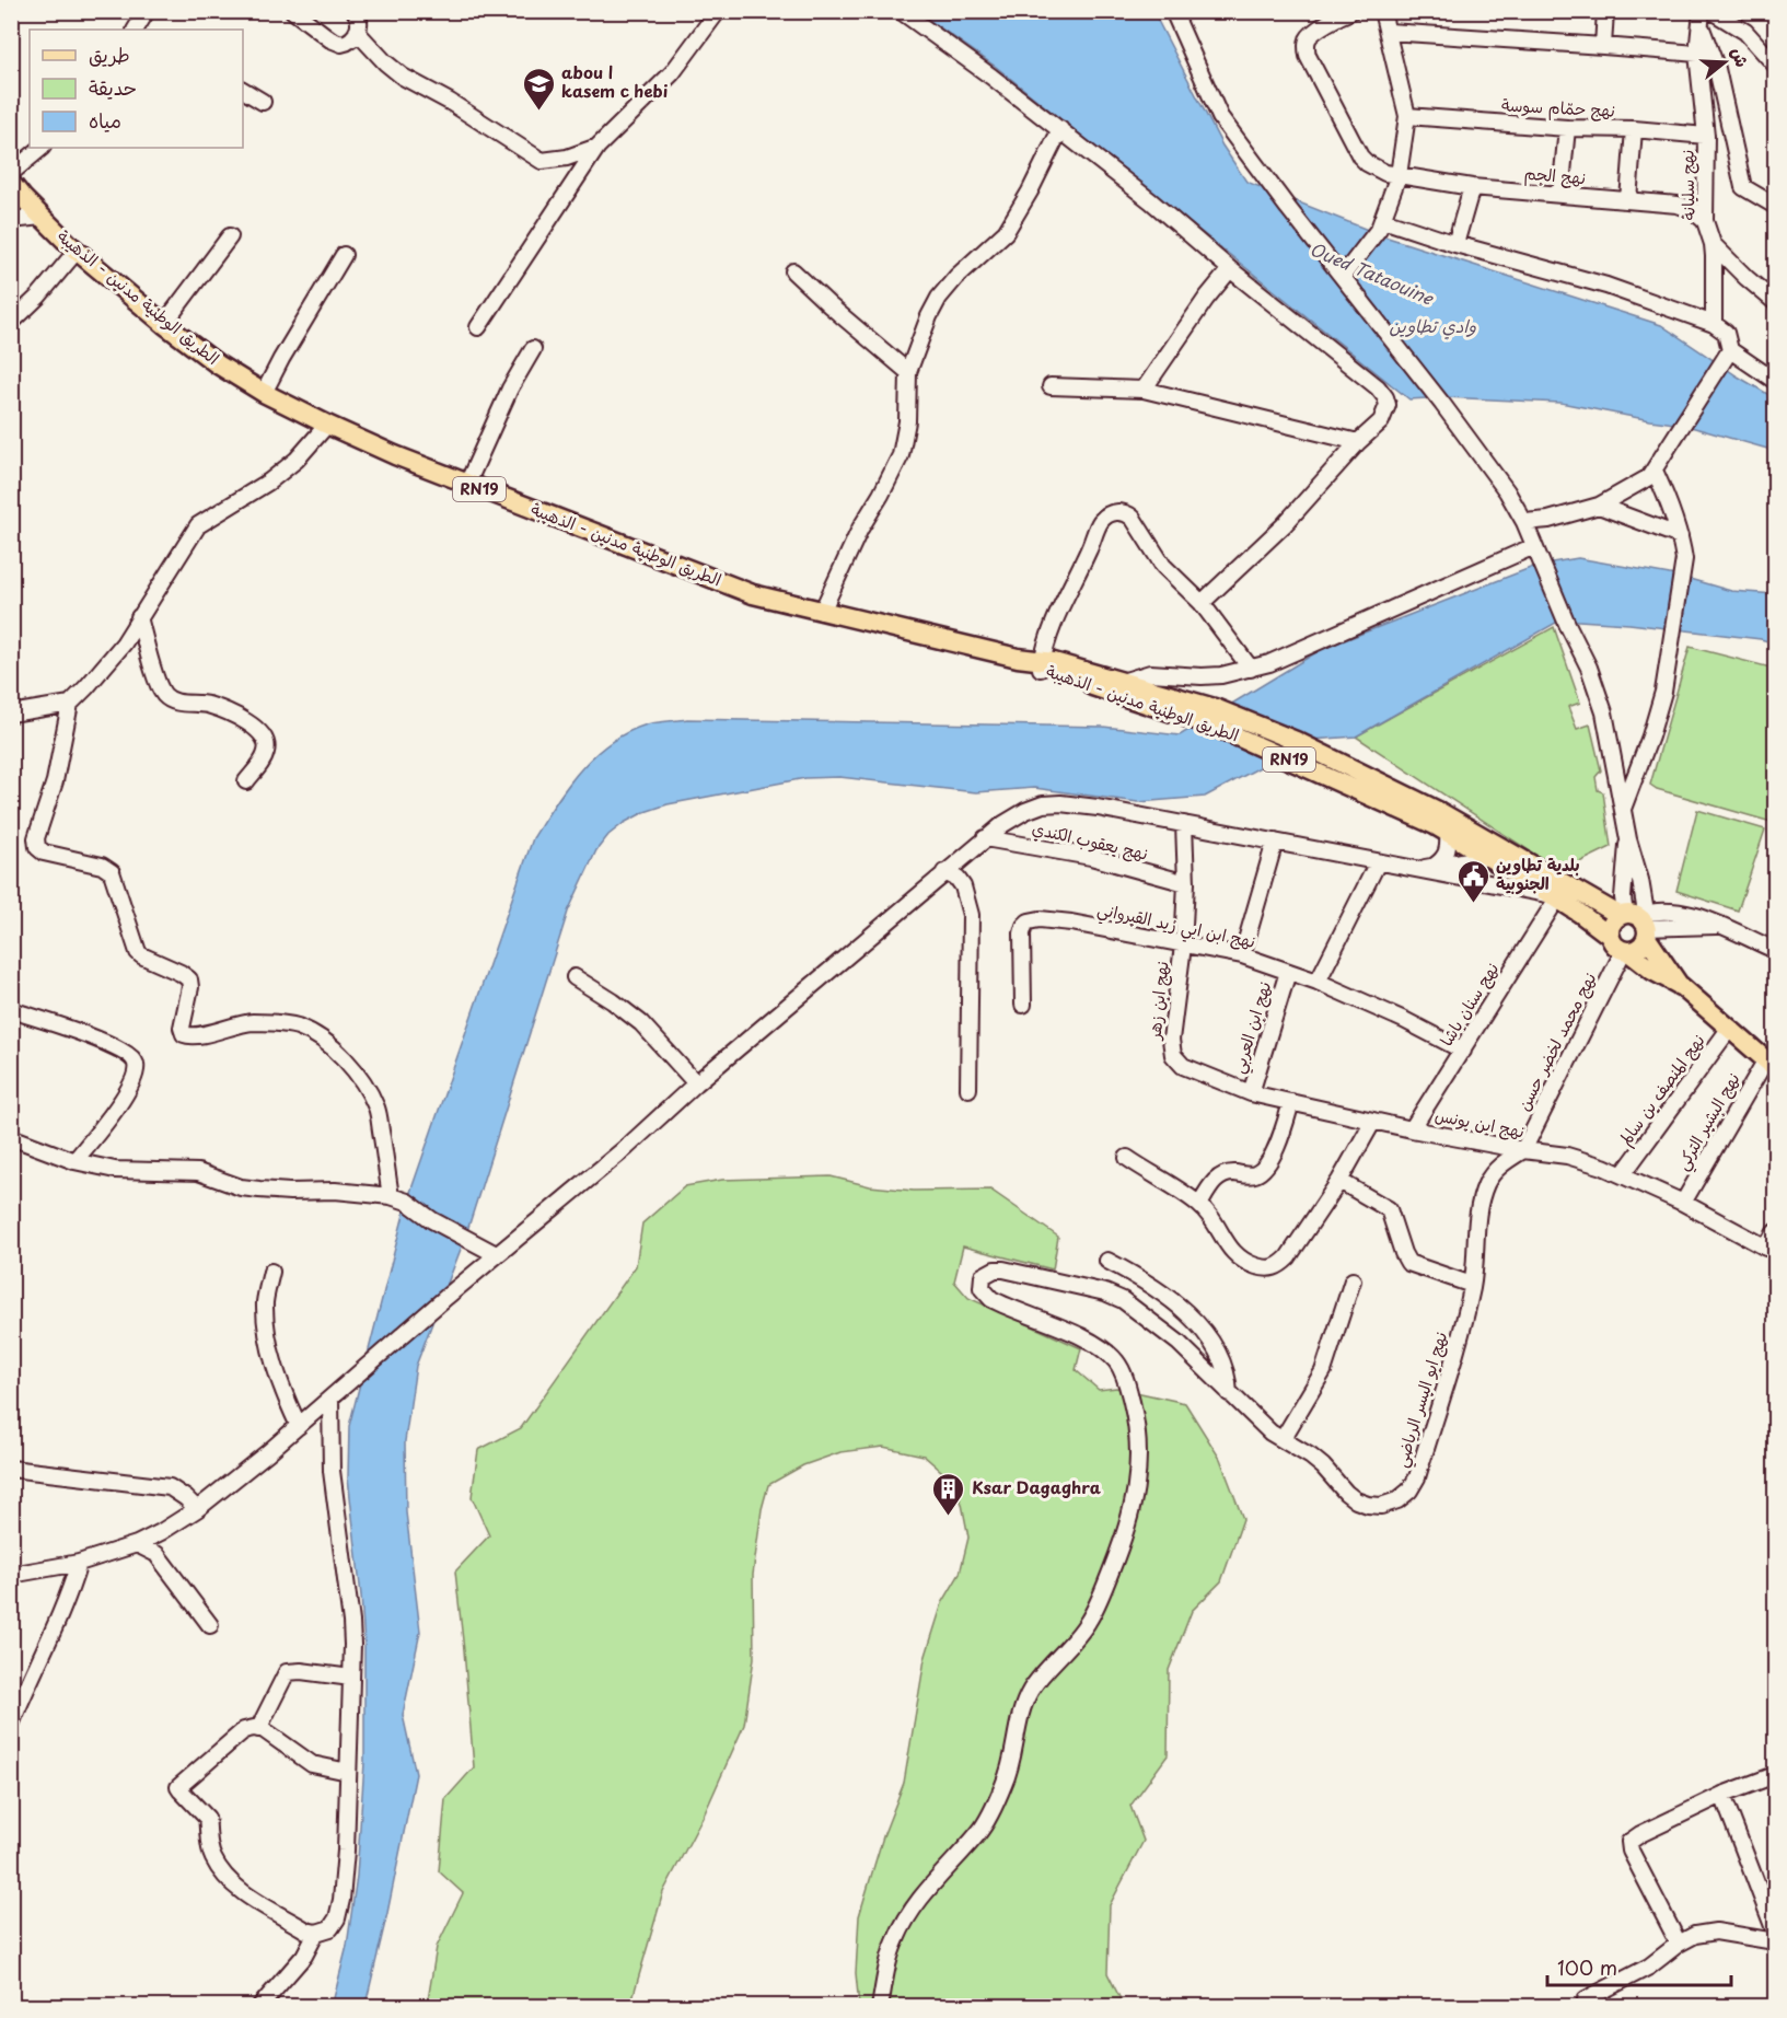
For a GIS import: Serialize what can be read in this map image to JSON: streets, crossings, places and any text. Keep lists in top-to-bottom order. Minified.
{"streets":{"main road":["الطريق الوطنية مدنين - الذهيبة","RN19"],"street":["نهج حمّام سوسة","نهج الجم","نهج سليانة","نهج يعقوب الكندي","نهج ابن ابي زيد القيرواني","نهج ابن زهر","نهج سنان باشا","نهج ابن العربي","نهج محمد لخضر حسن","نهج المنصف بن سالم","نهج البشير التركي","نهج ابن يونس","نهج ابو اليسر الرياضي"]},"crossings":[["نهج حمّام سوسة","نهج سليانة"],["نهج الجم","نهج سليانة"],["الطريق الوطنية مدنين - الذهيبة","نهج سنان باشا"],["الطريق الوطنية مدنين - الذهيبة","نهج محمد لخضر حسن"],["الطريق الوطنية مدنين - الذهيبة","نهج المنصف بن سالم"],["الطريق الوطنية مدنين - الذهيبة","نهج البشير التركي"],["نهج يعقوب الكندي","نهج ابن زهر"],["نهج ابن ابي زيد القيرواني","نهج ابن زهر"],["نهج ابن ابي زيد القيرواني","نهج سنان باشا"],["نهج ابن ابي زيد القيرواني","نهج ابن العربي"],["نهج ابن زهر","نهج ابن يونس"],["نهج سنان باشا","نهج ابن يونس"],["نهج ابن العربي","نهج ابن يونس"],["نهج محمد لخضر حسن","نهج ابن يونس"],["نهج محمد لخضر حسن","نهج ابو اليسر الرياضي"],["نهج المنصف بن سالم","نهج ابن يونس"],["نهج البشير التركي","نهج ابن يونس"],["نهج ابن يونس","نهج ابو اليسر الرياضي"]],"water":["Oued Tataouine","وادي تطاوين"],"places":{"school or university":["abou l kasem c hebi"],"public building":["بلدية تطاوين الجنوبية"],"building":["Ksar Dagaghra"]},"legend":["طريق","حديقة","مياه"],"scale_bar":"100 m","north":"right"}
